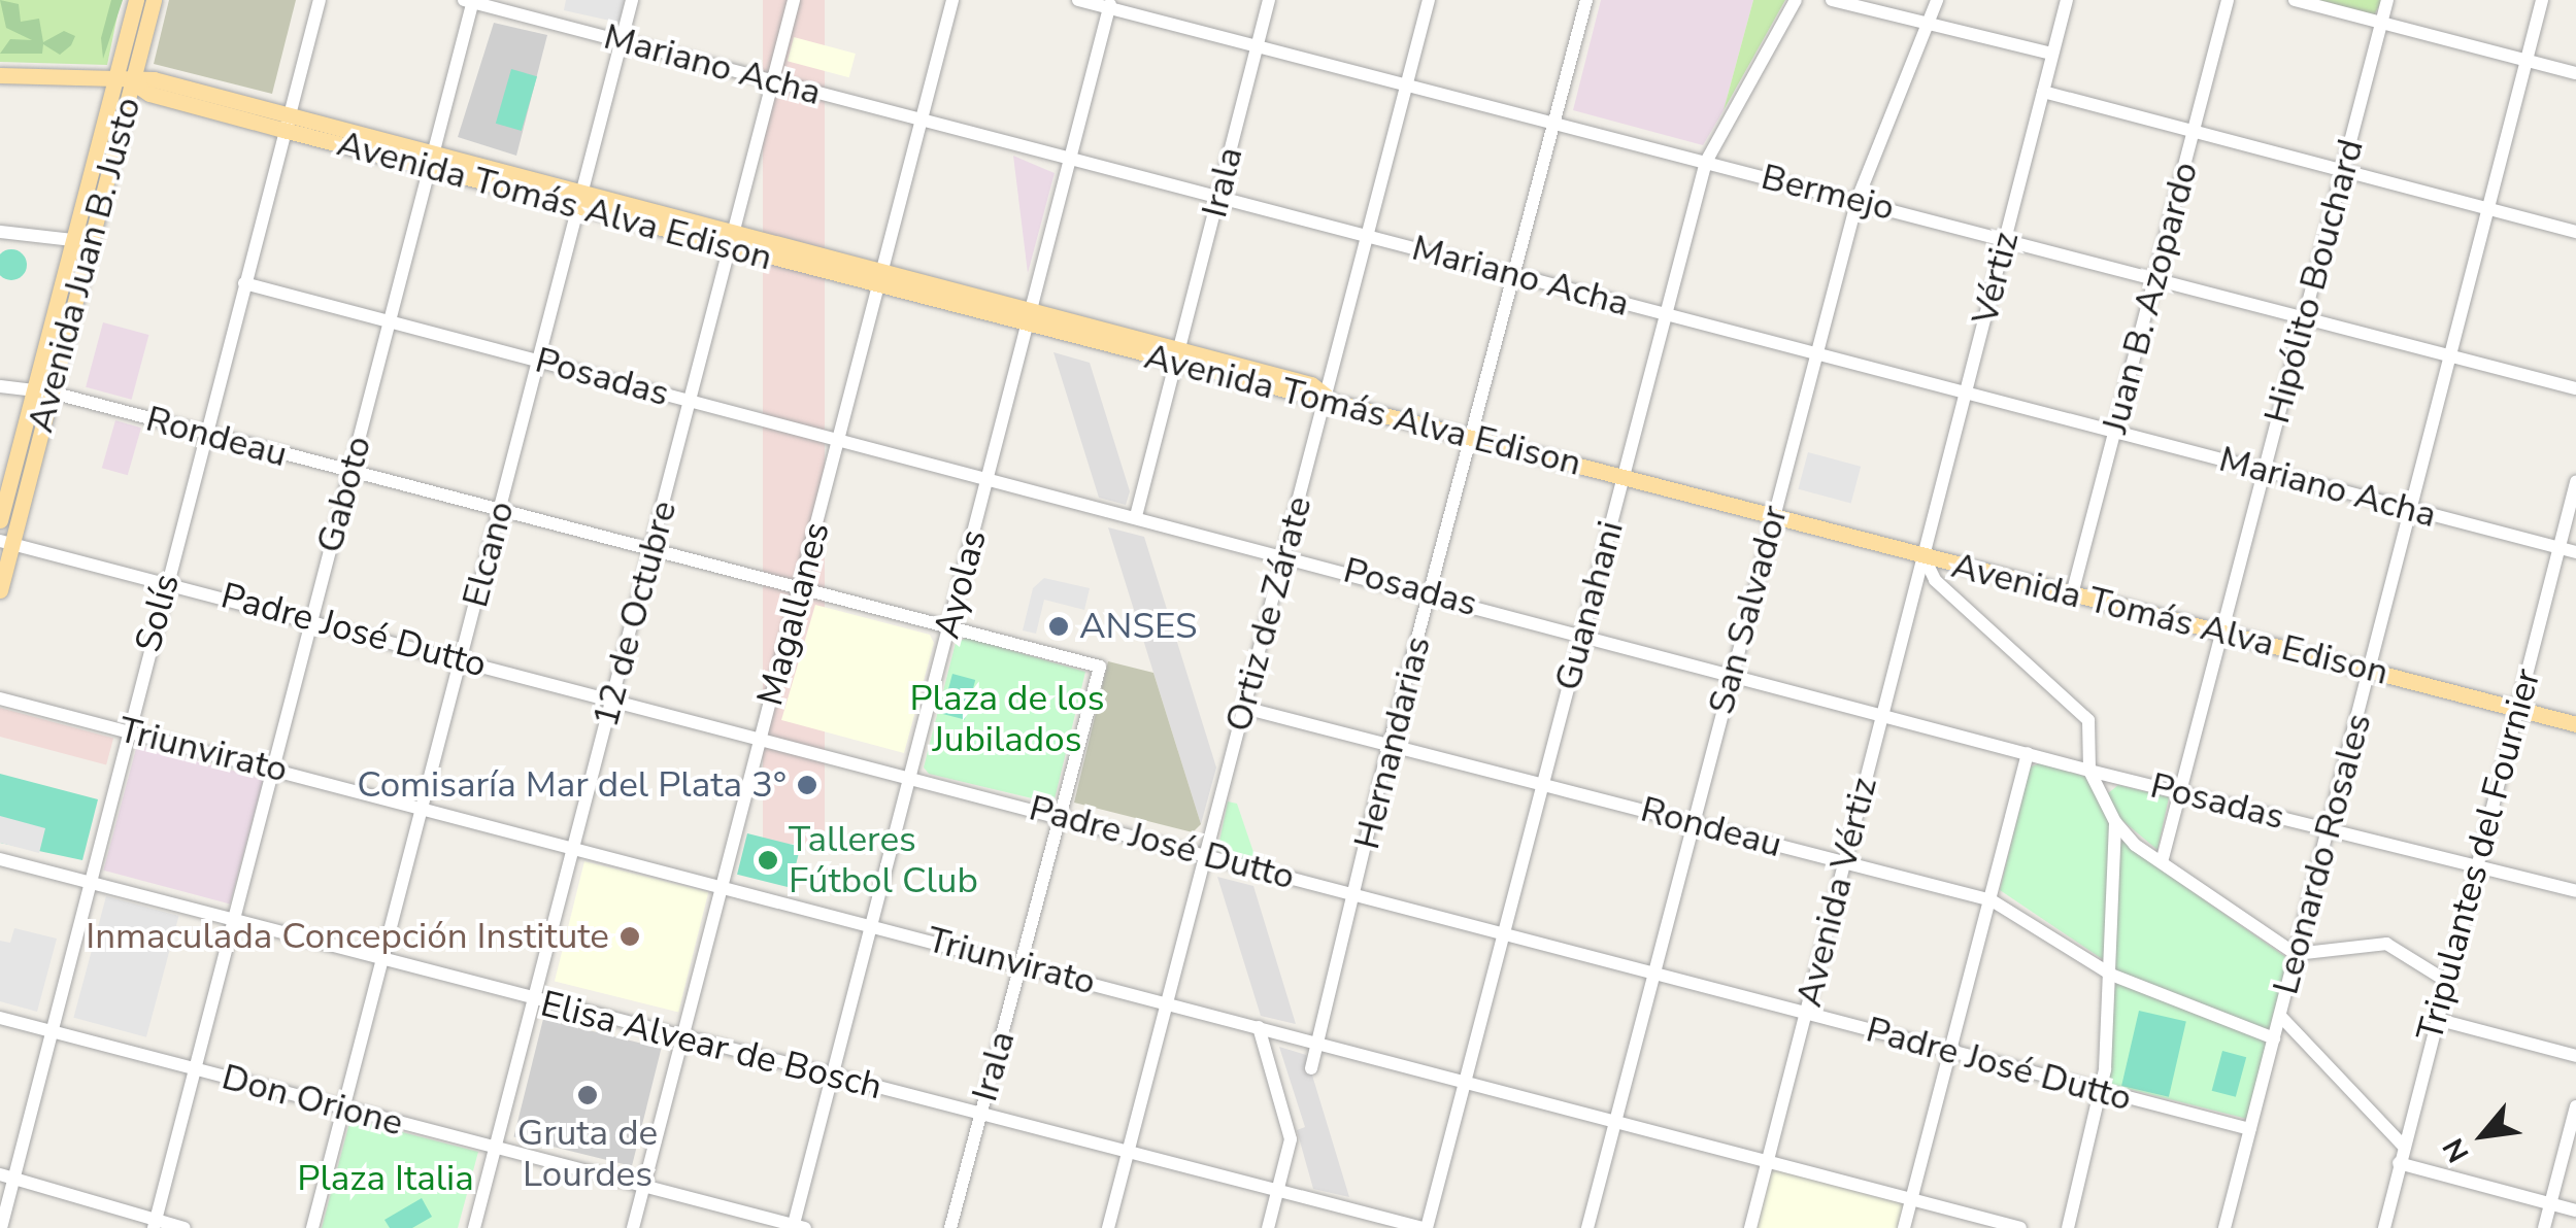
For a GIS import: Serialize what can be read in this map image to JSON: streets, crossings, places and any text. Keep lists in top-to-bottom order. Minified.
{"streets":{"main road":["Avenida Tomás Alva Edison","Avenida Juan B. Justo"],"street":["Mariano Acha","Irala","Bermejo","Vértiz","Hipólito Bouchard","Juan B. Azopardo","Posadas","Rondeau","Gaboto","Elcano","Ayolas","Guanahani","San Salvador","Solís","12 de Octubre","Magallanes","Ortiz de Zárate","Padre José Dutto","Hernandarias","Triunvirato","Leonardo Rosales","Tripulantes del Fournier","Avenida Vértiz","Elisa Alvear de Bosch","Don Orione"]},"crossings":[["Mariano Acha","Irala"],["Mariano Acha","Vértiz"],["Mariano Acha","Hipólito Bouchard"],["Mariano Acha","Juan B. Azopardo"],["Mariano Acha","Gaboto"],["Mariano Acha","Elcano"],["Mariano Acha","Ayolas"],["Mariano Acha","Guanahani"],["Mariano Acha","San Salvador"],["Mariano Acha","12 de Octubre"],["Mariano Acha","Magallanes"],["Mariano Acha","Ortiz de Zárate"],["Mariano Acha","Hernandarias"],["Mariano Acha","Leonardo Rosales"],["Mariano Acha","Tripulantes del Fournier"],["Irala","Bermejo"],["Irala","Avenida Tomás Alva Edison"],["Irala","Posadas"],["Irala","Rondeau"],["Irala","Padre José Dutto"],["Irala","Triunvirato"],["Irala","Elisa Alvear de Bosch"],["Bermejo","Vértiz"],["Bermejo","Hipólito Bouchard"],["Bermejo","Juan B. Azopardo"],["Bermejo","Ayolas"],["Bermejo","Guanahani"],["Bermejo","San Salvador"],["Bermejo","Ortiz de Zárate"],["Bermejo","Hernandarias"],["Bermejo","Leonardo Rosales"],["Avenida Tomás Alva Edison","Avenida Juan B. Justo"],["Avenida Tomás Alva Edison","Vértiz"],["Avenida Tomás Alva Edison","Hipólito Bouchard"],["Avenida Tomás Alva Edison","Juan B. Azopardo"],["Avenida Tomás Alva Edison","Gaboto"],["Avenida Tomás Alva Edison","Elcano"],["Avenida Tomás Alva Edison","Ayolas"],["Avenida Tomás Alva Edison","Guanahani"],["Avenida Tomás Alva Edison","San Salvador"],["Avenida Tomás Alva Edison","Solís"],["Avenida Tomás Alva Edison","12 de Octubre"],["Avenida Tomás Alva Edison","Magallanes"],["Avenida Tomás Alva Edison","Ortiz de Zárate"],["Avenida Tomás Alva Edison","Hernandarias"],["Avenida Tomás Alva Edison","Leonardo Rosales"],["Avenida Tomás Alva Edison","Tripulantes del Fournier"],["Avenida Tomás Alva Edison","Avenida Vértiz"],["Avenida Juan B. Justo","Rondeau"],["Avenida Juan B. Justo","Padre José Dutto"],["Vértiz","Avenida Vértiz"],["Hipólito Bouchard","Posadas"],["Posadas","Gaboto"],["Posadas","Elcano"],["Posadas","Ayolas"],["Posadas","Guanahani"],["Posadas","San Salvador"],["Posadas","Solís"],["Posadas","12 de Octubre"],["Posadas","Magallanes"],["Posadas","Ortiz de Zárate"],["Posadas","Hernandarias"],["Posadas","Leonardo Rosales"],["Posadas","Tripulantes del Fournier"],["Posadas","Avenida Vértiz"],["Rondeau","Gaboto"],["Rondeau","Elcano"],["Rondeau","Ayolas"],["Rondeau","Guanahani"],["Rondeau","San Salvador"],["Rondeau","Solís"],["Rondeau","12 de Octubre"],["Rondeau","Magallanes"],["Rondeau","Ortiz de Zárate"],["Rondeau","Hernandarias"],["Rondeau","Leonardo Rosales"],["Rondeau","Avenida Vértiz"],["Gaboto","Padre José Dutto"],["Gaboto","Triunvirato"],["Gaboto","Elisa Alvear de Bosch"],["Gaboto","Don Orione"],["Elcano","Padre José Dutto"],["Elcano","Triunvirato"],["Elcano","Elisa Alvear de Bosch"],["Elcano","Don Orione"],["Ayolas","Padre José Dutto"],["Ayolas","Triunvirato"],["Ayolas","Elisa Alvear de Bosch"],["Ayolas","Don Orione"],["Guanahani","Padre José Dutto"],["Guanahani","Triunvirato"],["Guanahani","Elisa Alvear de Bosch"],["San Salvador","Padre José Dutto"],["San Salvador","Triunvirato"],["Solís","Padre José Dutto"],["Solís","Triunvirato"],["Solís","Elisa Alvear de Bosch"],["Solís","Don Orione"],["12 de Octubre","Padre José Dutto"],["12 de Octubre","Triunvirato"],["12 de Octubre","Elisa Alvear de Bosch"],["12 de Octubre","Don Orione"],["Magallanes","Padre José Dutto"],["Magallanes","Triunvirato"],["Magallanes","Elisa Alvear de Bosch"],["Magallanes","Don Orione"],["Ortiz de Zárate","Padre José Dutto"],["Ortiz de Zárate","Triunvirato"],["Ortiz de Zárate","Elisa Alvear de Bosch"],["Padre José Dutto","Hernandarias"],["Padre José Dutto","Leonardo Rosales"],["Padre José Dutto","Avenida Vértiz"],["Hernandarias","Triunvirato"],["Triunvirato","Avenida Vértiz"]],"parks":["Plaza de los Jubilados","Plaza Italia"],"places":["ANSES","Comisaría Mar del Plata 3°","Talleres Fútbol Club","Inmaculada Concepción Institute","Gruta de Lourdes"],"north":"bottom left"}
